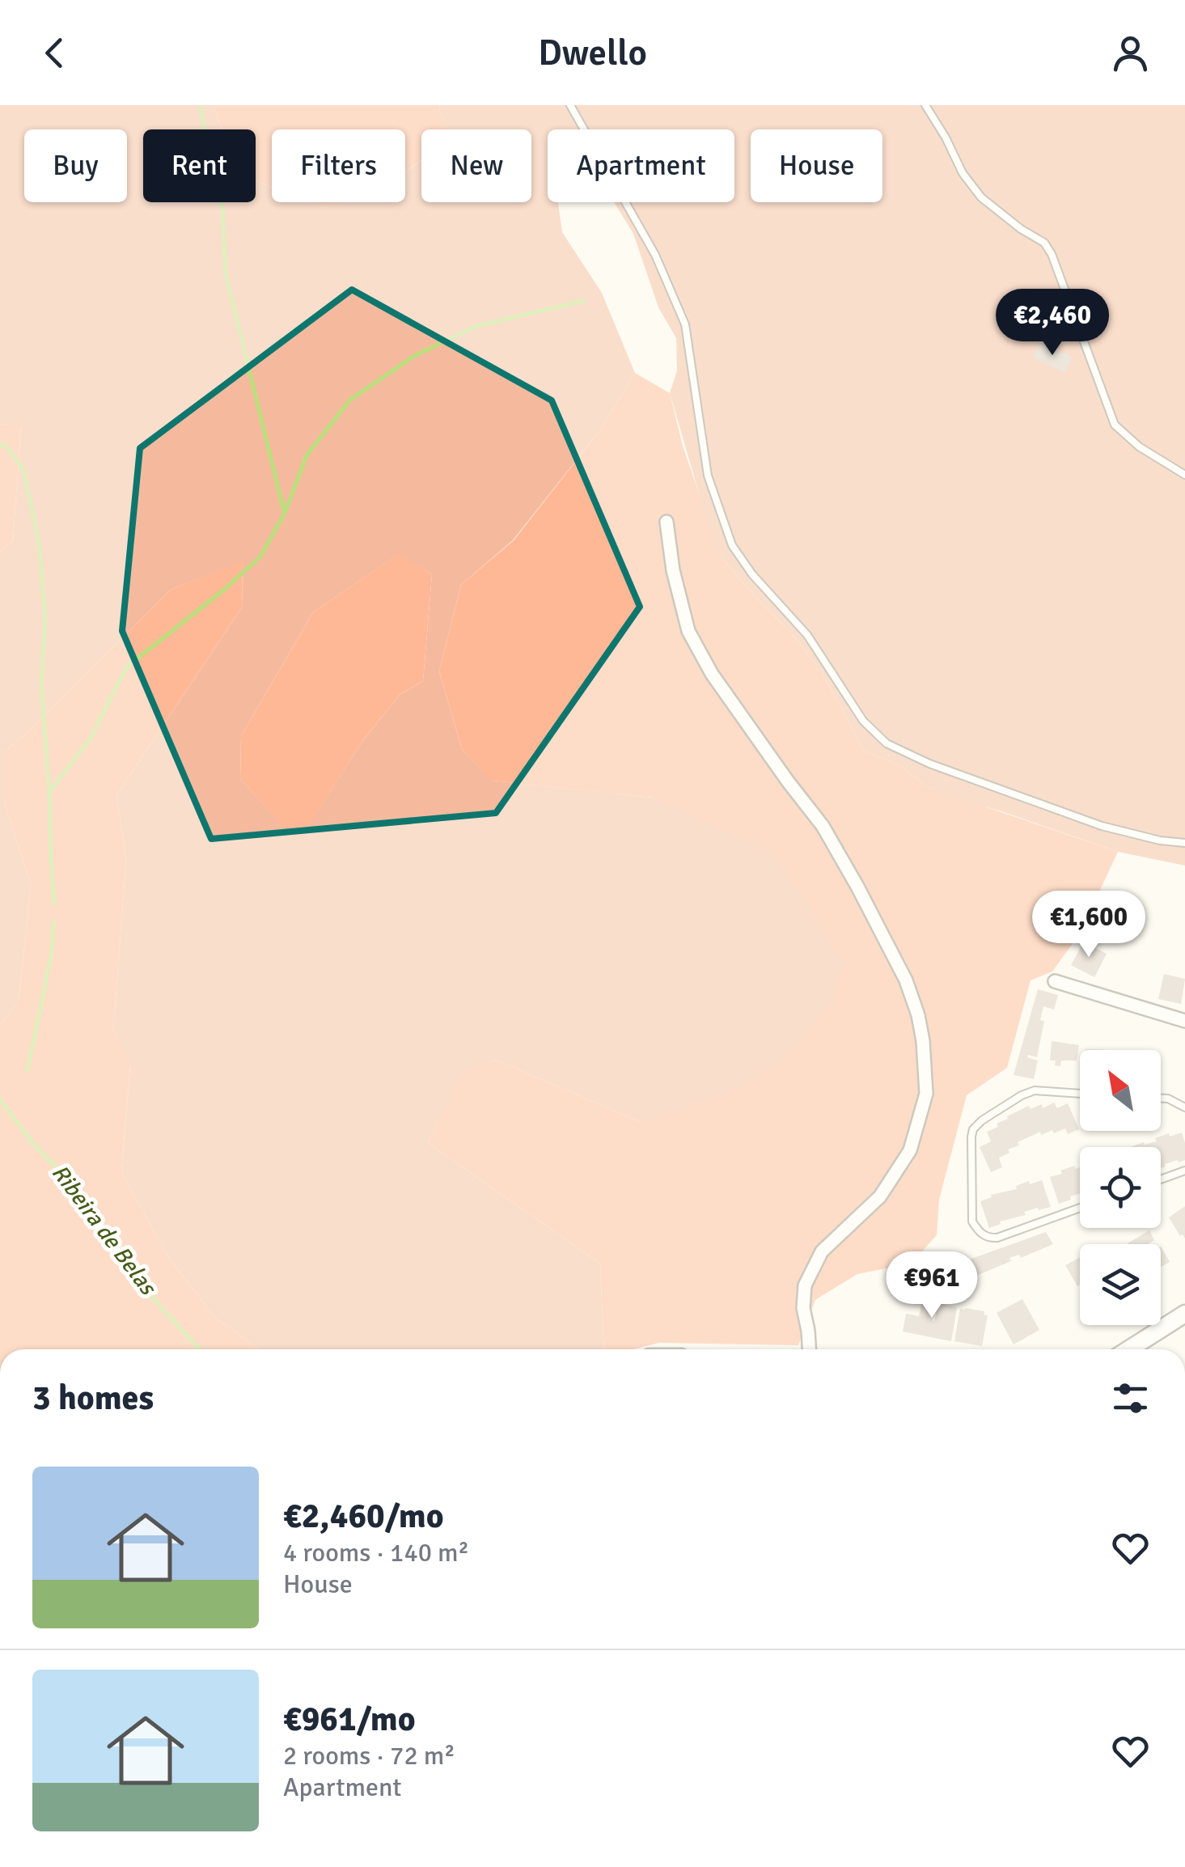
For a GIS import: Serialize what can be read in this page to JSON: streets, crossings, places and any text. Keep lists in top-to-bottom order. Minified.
{"water":["Ribeira de Belas"],"north":"top left","page":{"header":"Dwello","chip":["Buy","Rent","Filters","New","Apartment","House"],"price":["€2,460","€1,600","€961"],"heading":"3 homes","list":[{"name":"€2,460/mo","note":"4 rooms · 140 m² · House"},{"name":"€961/mo","note":"2 rooms · 72 m² · Apartment"}]}}
